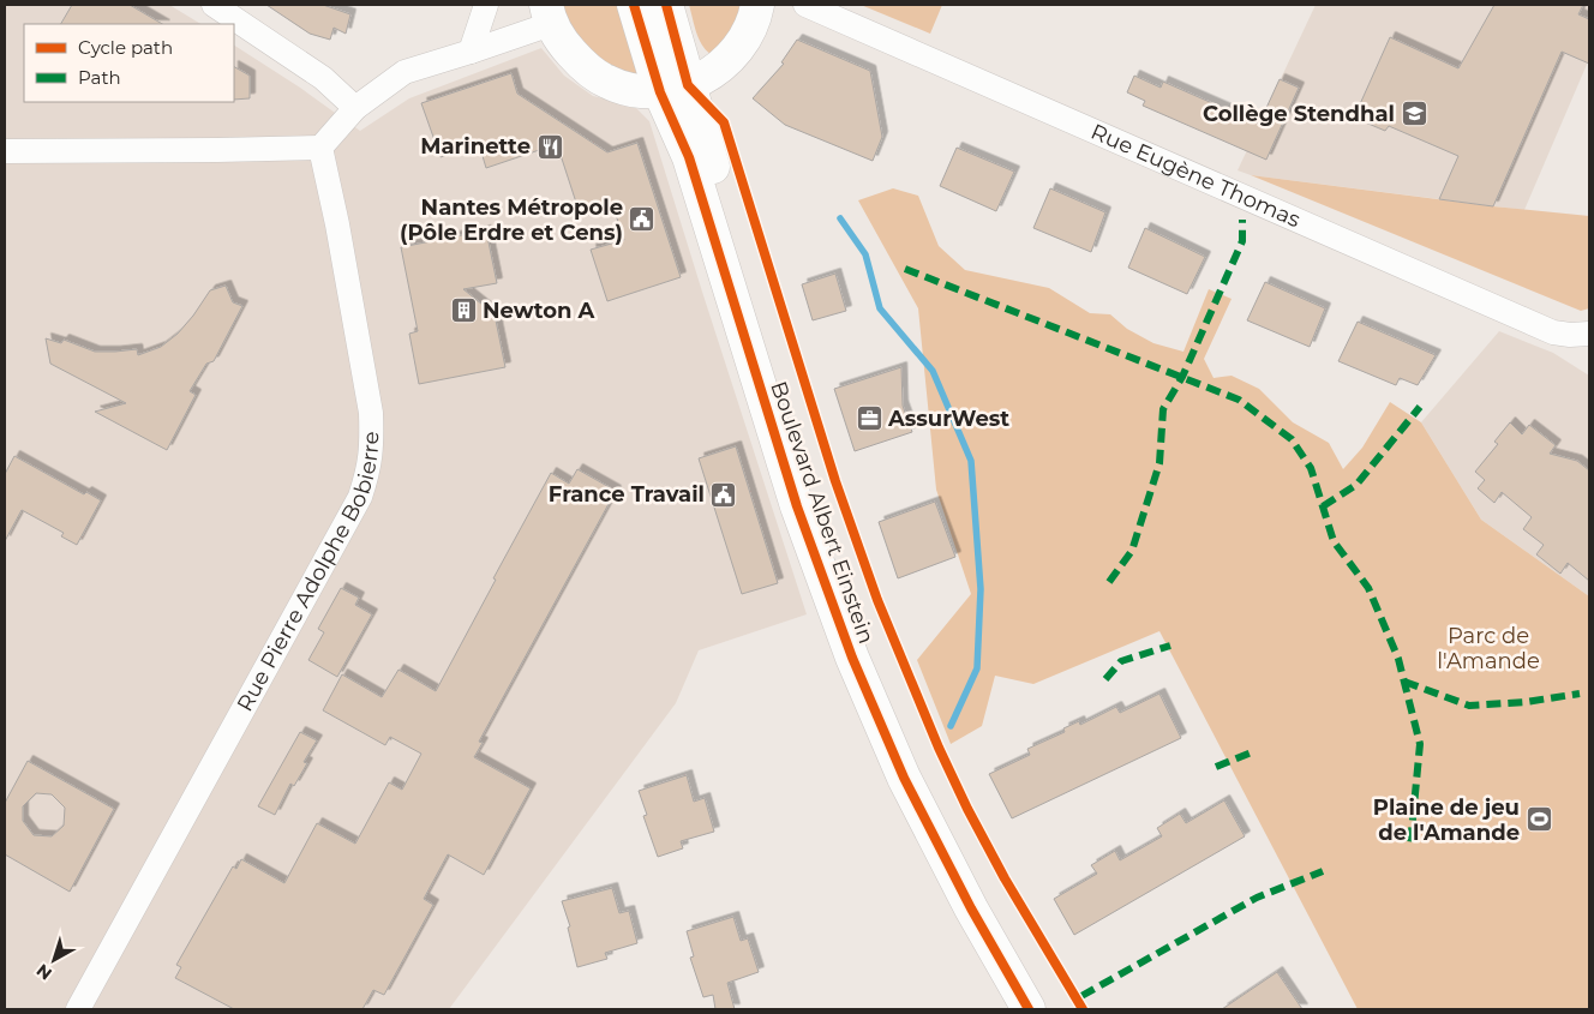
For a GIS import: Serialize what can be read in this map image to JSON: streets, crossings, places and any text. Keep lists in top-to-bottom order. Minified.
{"streets":{"main road":["Boulevard Albert Einstein"],"street":["Rue Eugène Thomas","Rue Pierre Adolphe Bobierre"]},"parks":["Parc de l'Amande"],"places":{"school or university":["Collège Stendhal"],"restaurant":["Marinette"],"public building":["Nantes Métropole (Pôle Erdre et Cens)","France Travail"],"building":["Newton A"],"office":["AssurWest"],"sports":["Plaine de jeu de l'Amande"]},"legend":["Cycle path","Path"],"north":"bottom left"}
